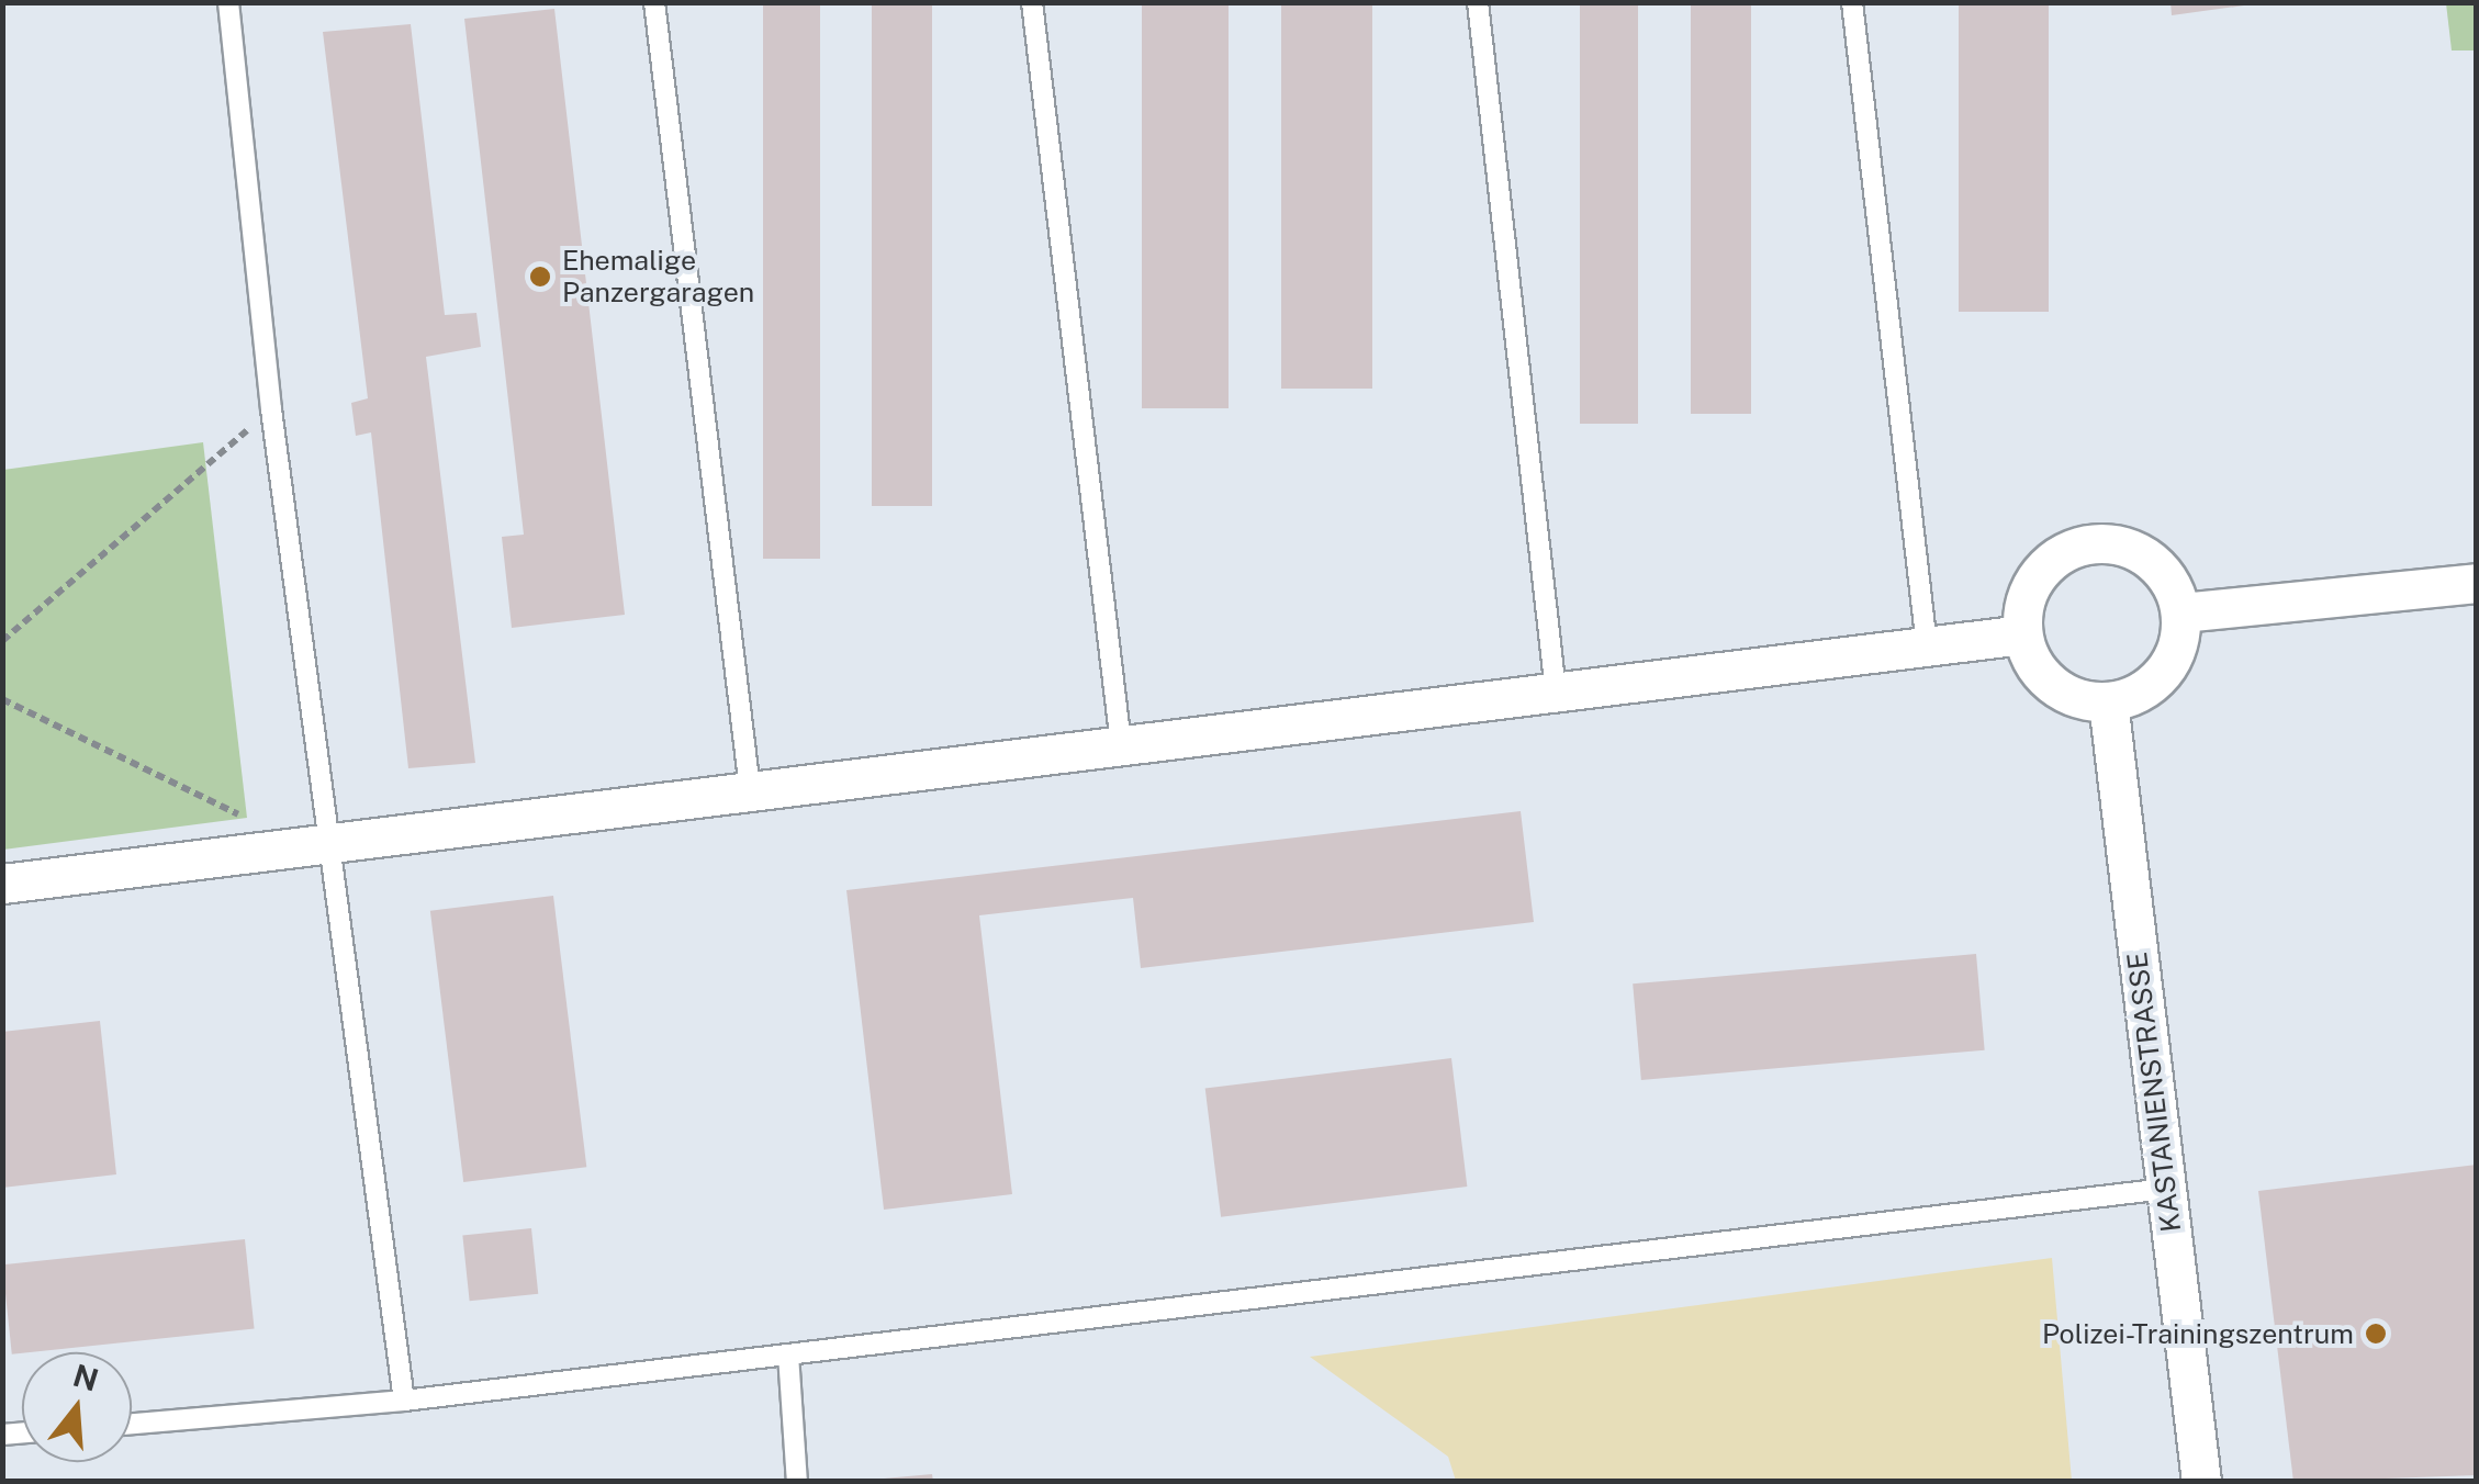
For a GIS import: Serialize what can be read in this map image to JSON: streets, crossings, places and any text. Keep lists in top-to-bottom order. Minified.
{"streets":{"street":["KASTANIENSTRASSE"]},"places":["Ehemalige Panzergaragen","Polizei-Trainingszentrum"],"north":"top"}
